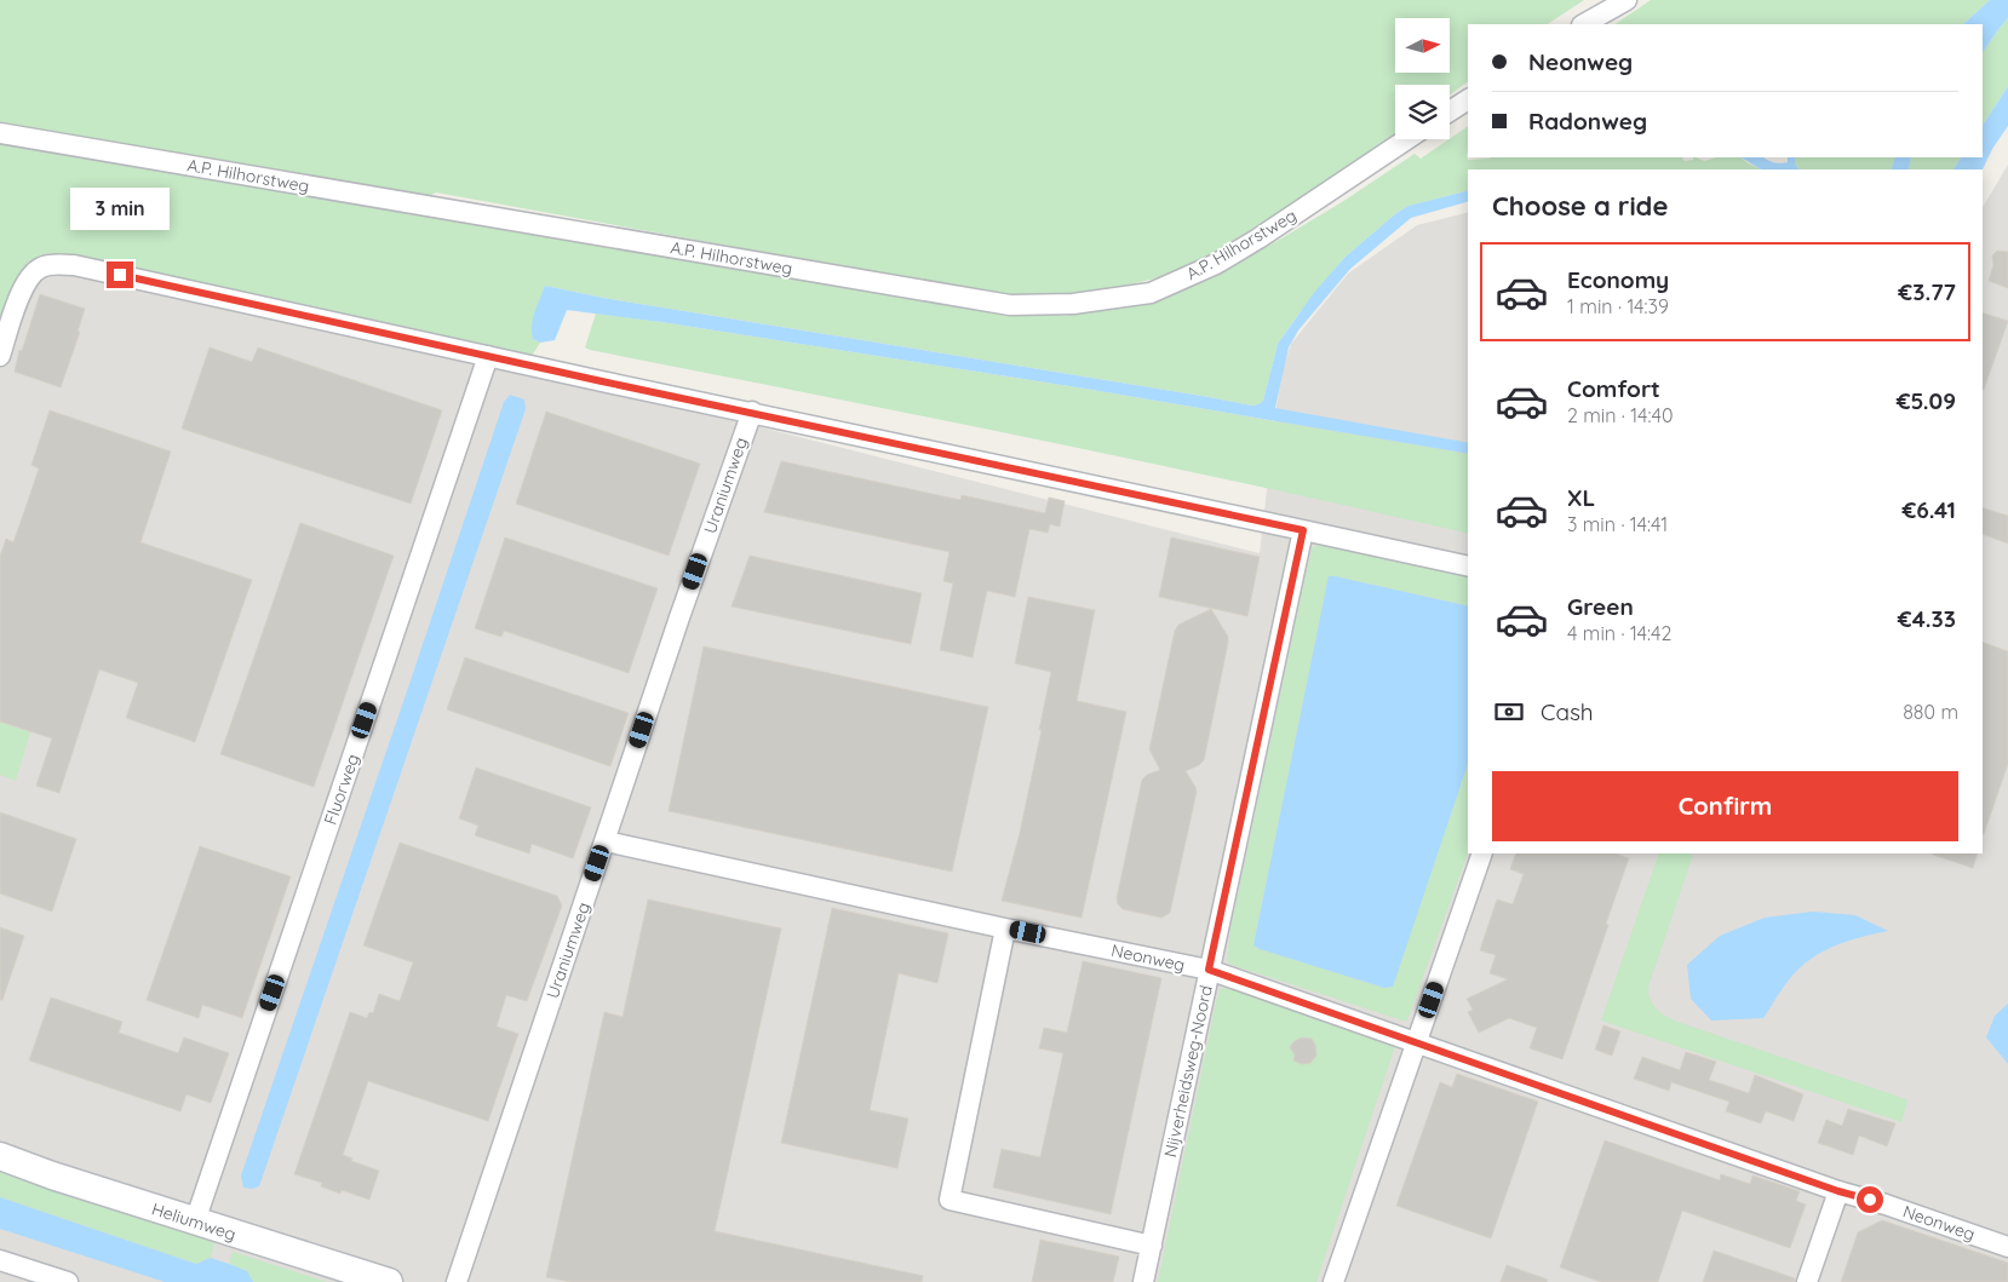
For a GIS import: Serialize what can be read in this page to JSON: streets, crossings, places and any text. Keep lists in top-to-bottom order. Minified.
{"streets":{"street":["A.P. Hilhorstweg","Uraniumweg","Fluorweg","Neonweg","Nijverheidsweg-Noord","Heliumweg"]},"crossings":[["Uraniumweg","Neonweg"],["Fluorweg","Heliumweg"],["Neonweg","Nijverheidsweg-Noord"]],"north":"right","page":{"banner":["Neonweg","Radonweg"],"heading":"Choose a ride","bubble":"3 min","list":[{"name":"Economy","note":"1 min · 14:39","value":"€3.77"},{"name":"Comfort","note":"2 min · 14:40","value":"€5.09"},{"name":"XL","note":"3 min · 14:41","value":"€6.41"},{"name":"Green","note":"4 min · 14:42","value":"€4.33"}],"pay":["Cash","880 m"],"buttons":"Confirm"}}
